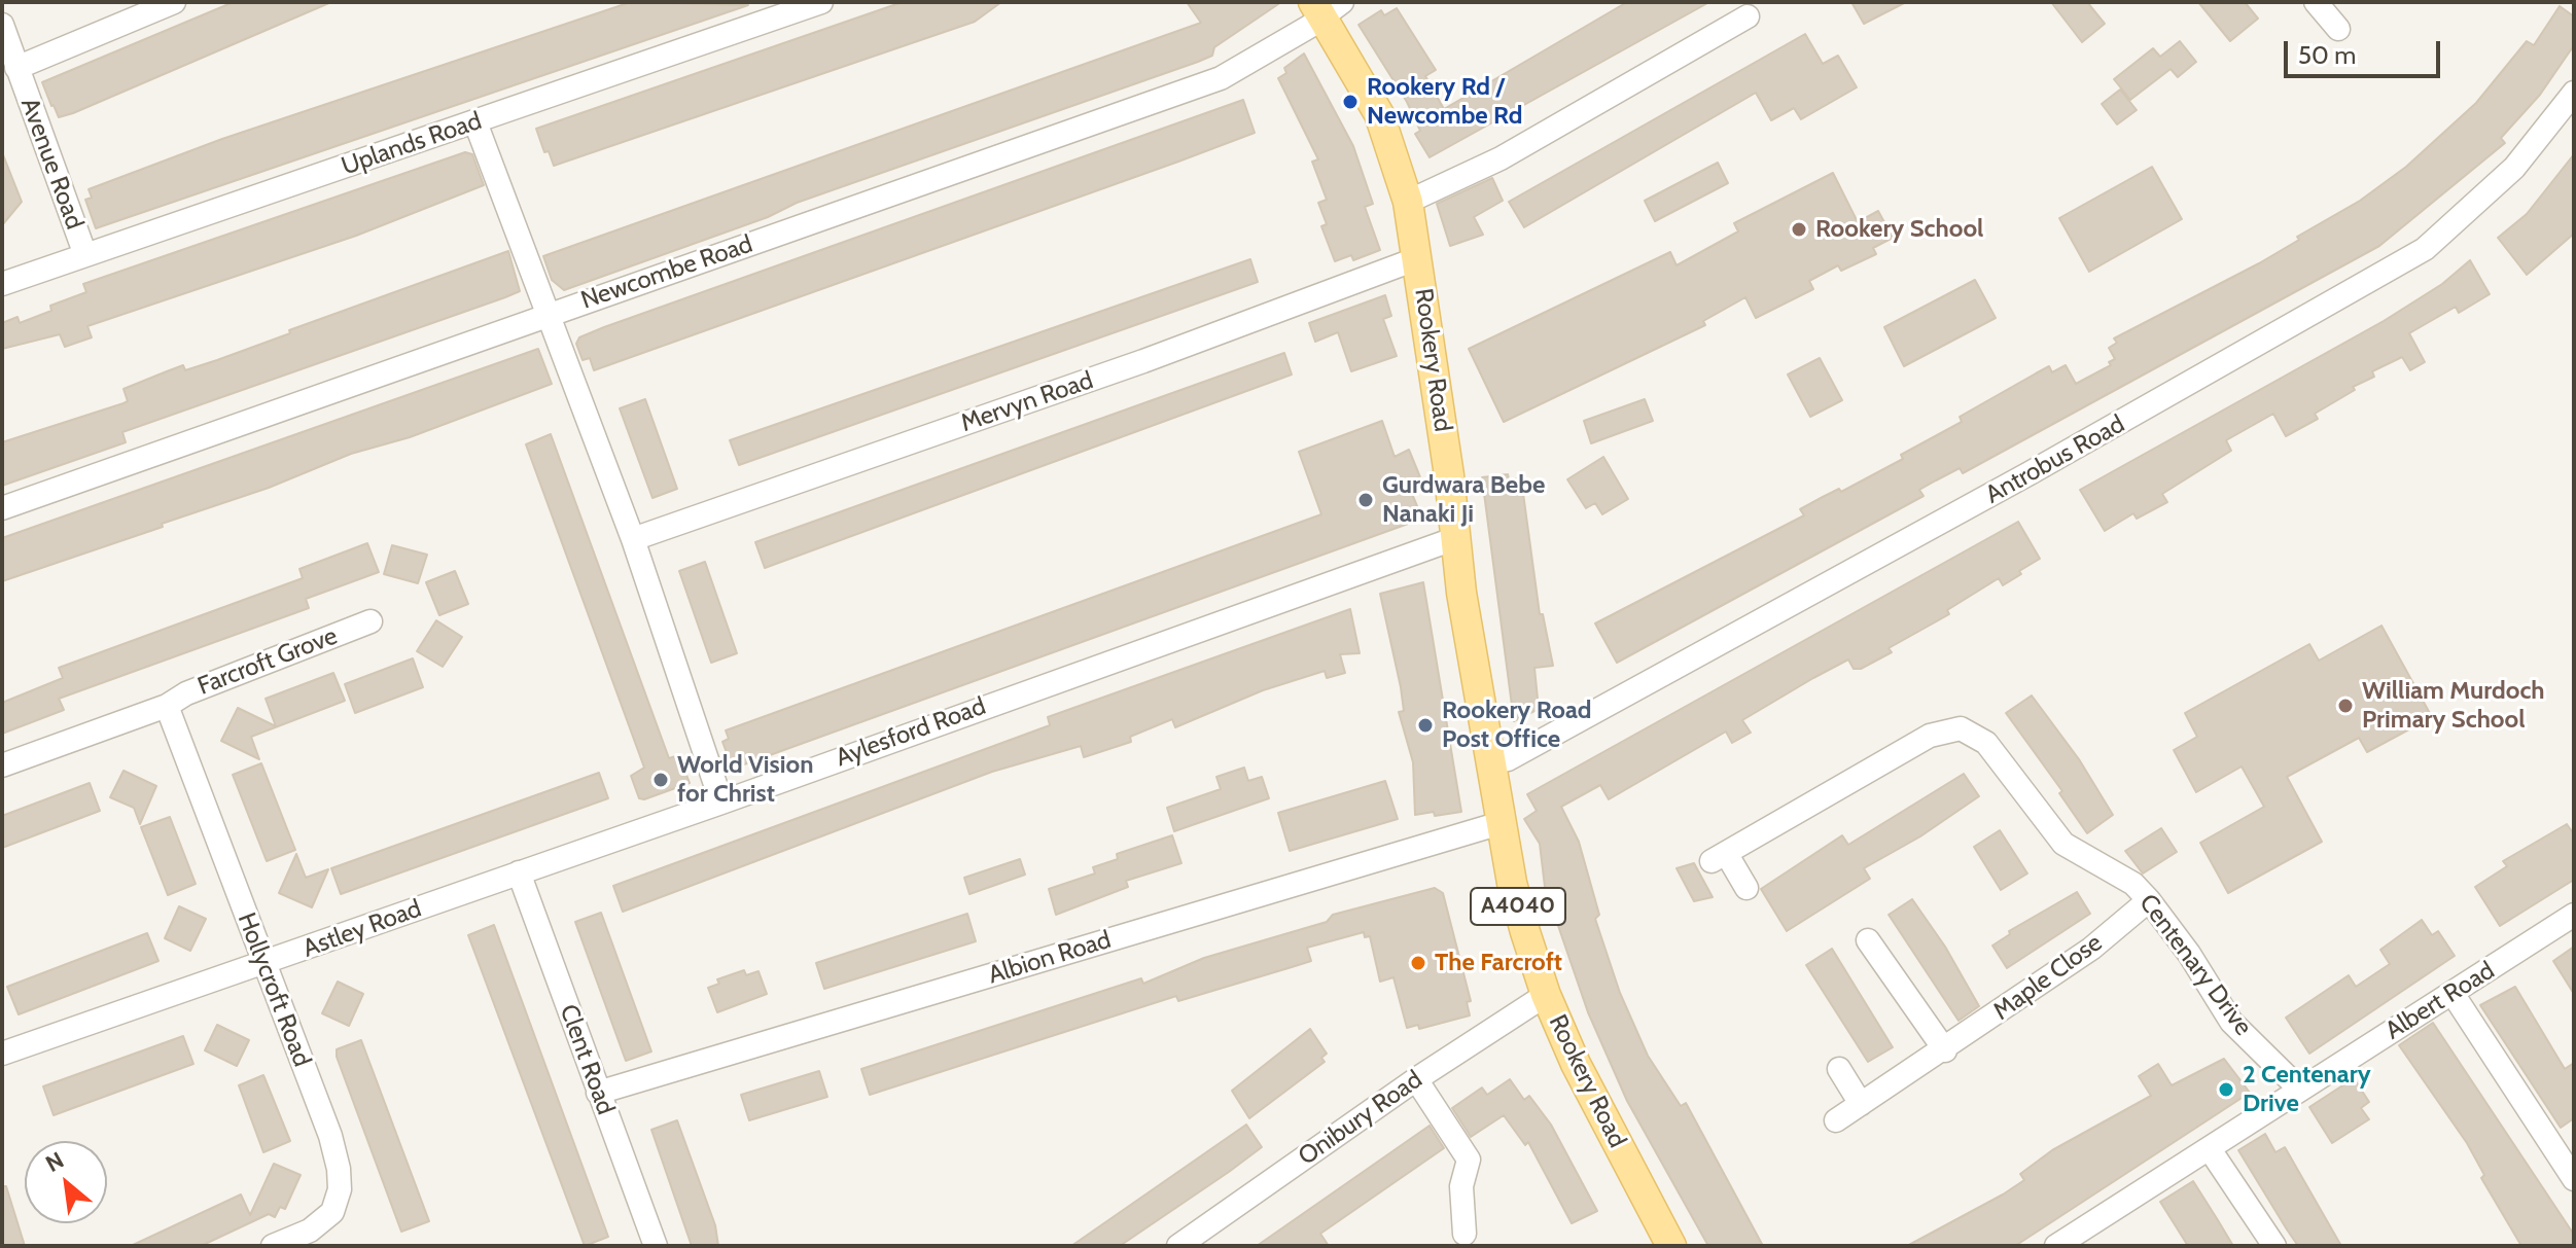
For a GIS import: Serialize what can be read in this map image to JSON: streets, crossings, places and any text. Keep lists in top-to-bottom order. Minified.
{"streets":{"main road":["Rookery Road","A4040"],"street":["Uplands Road","Avenue Road","Newcombe Road","Mervyn Road","Antrobus Road","Farcroft Grove","Aylesford Road","Astley Road","Albion Road","Centenary Drive","Maple Close","Hollycroft Road","Albert Road","Clent Road","Onibury Road"]},"crossings":[["Uplands Road","Avenue Road"],["Newcombe Road","Rookery Road"],["Rookery Road","Mervyn Road"],["Rookery Road","Antrobus Road"],["Rookery Road","Aylesford Road"],["Rookery Road","Albion Road"],["Rookery Road","Onibury Road"],["Farcroft Grove","Hollycroft Road"],["Aylesford Road","Astley Road"],["Astley Road","Hollycroft Road"],["Astley Road","Clent Road"],["Albion Road","Clent Road"],["Centenary Drive","Maple Close"],["Centenary Drive","Albert Road"]],"places":["Rookery Rd / Newcombe Rd","Rookery School","Gurdwara Bebe Nanaki Ji","William Murdoch Primary School","Rookery Road Post Office","World Vision for Christ","The Farcroft","2 Centenary Drive"],"scale_bar":"50 m","north":"top left"}
